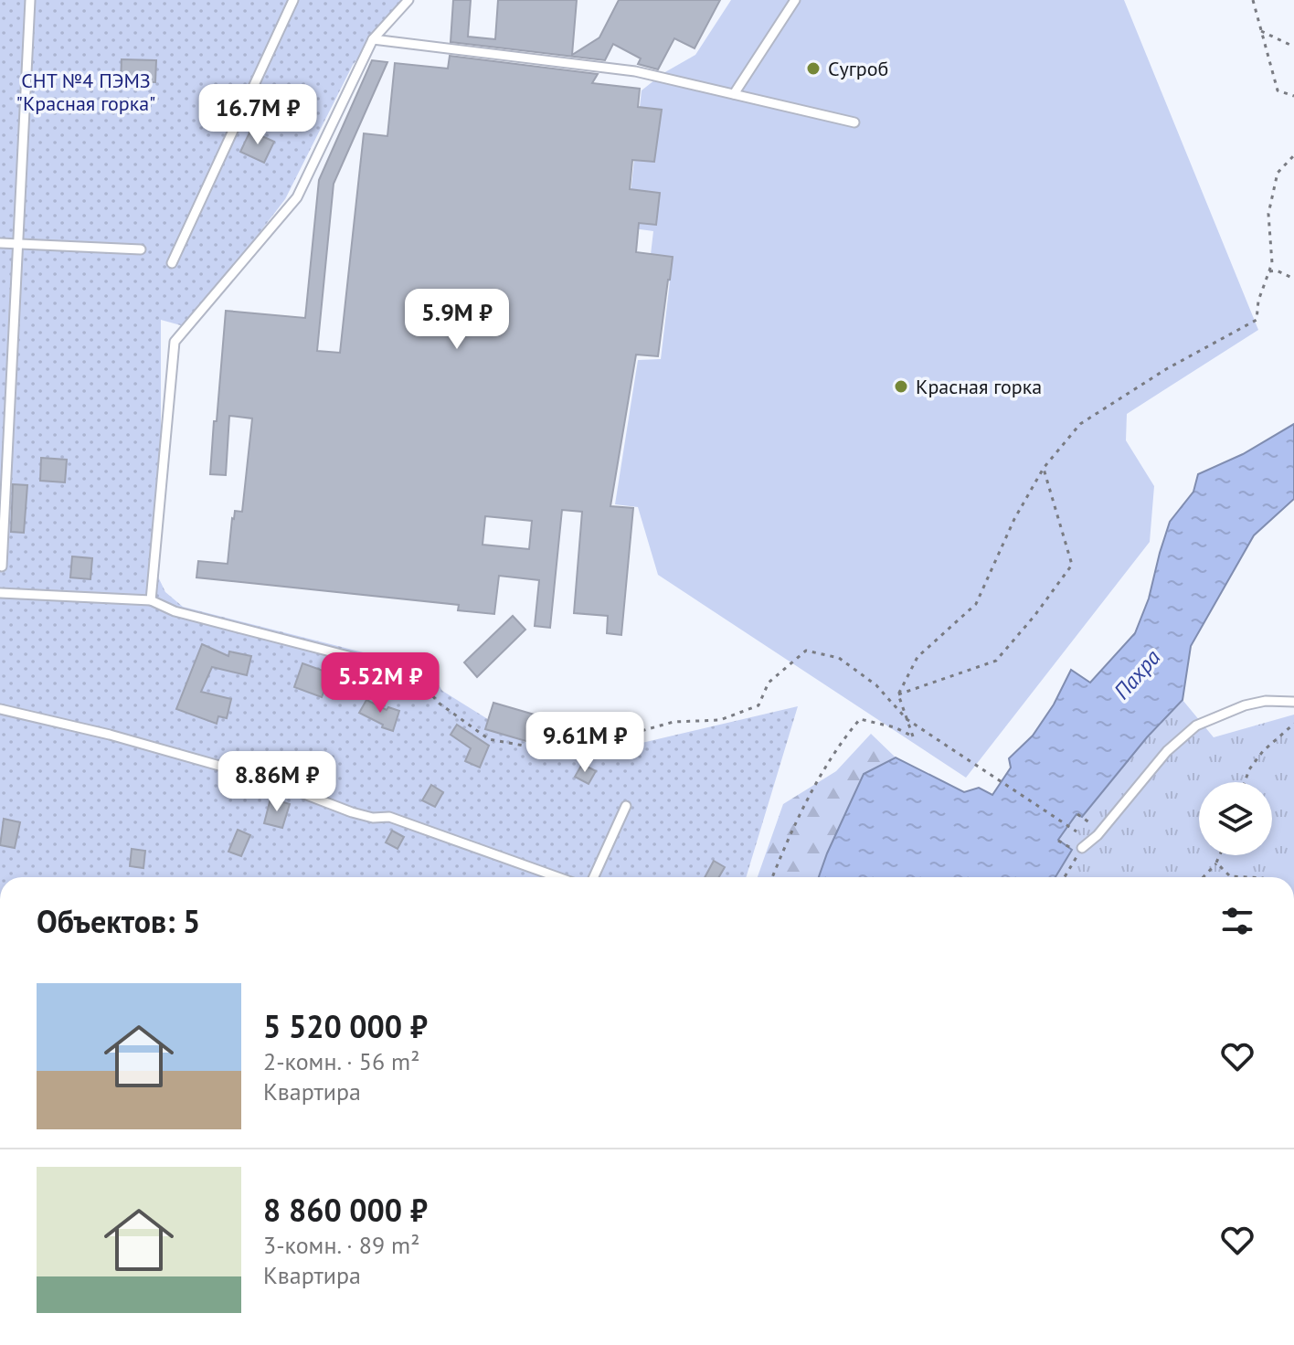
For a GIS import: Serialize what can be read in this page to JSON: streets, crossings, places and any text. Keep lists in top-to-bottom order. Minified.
{"water":["Пахра"],"parks":["СНТ №4 ПЭМЗ \"Красная горка\""],"places":["Сугроб","Красная горка"],"page":{"price":["16.7M ₽","5.9M ₽","5.52M ₽","9.61M ₽","8.86M ₽"],"heading":"Объектов: 5","list":[{"name":"5 520 000 ₽","note":"2-комн. · 56 m² · Квартира"},{"name":"8 860 000 ₽","note":"3-комн. · 89 m² · Квартира"}]}}
